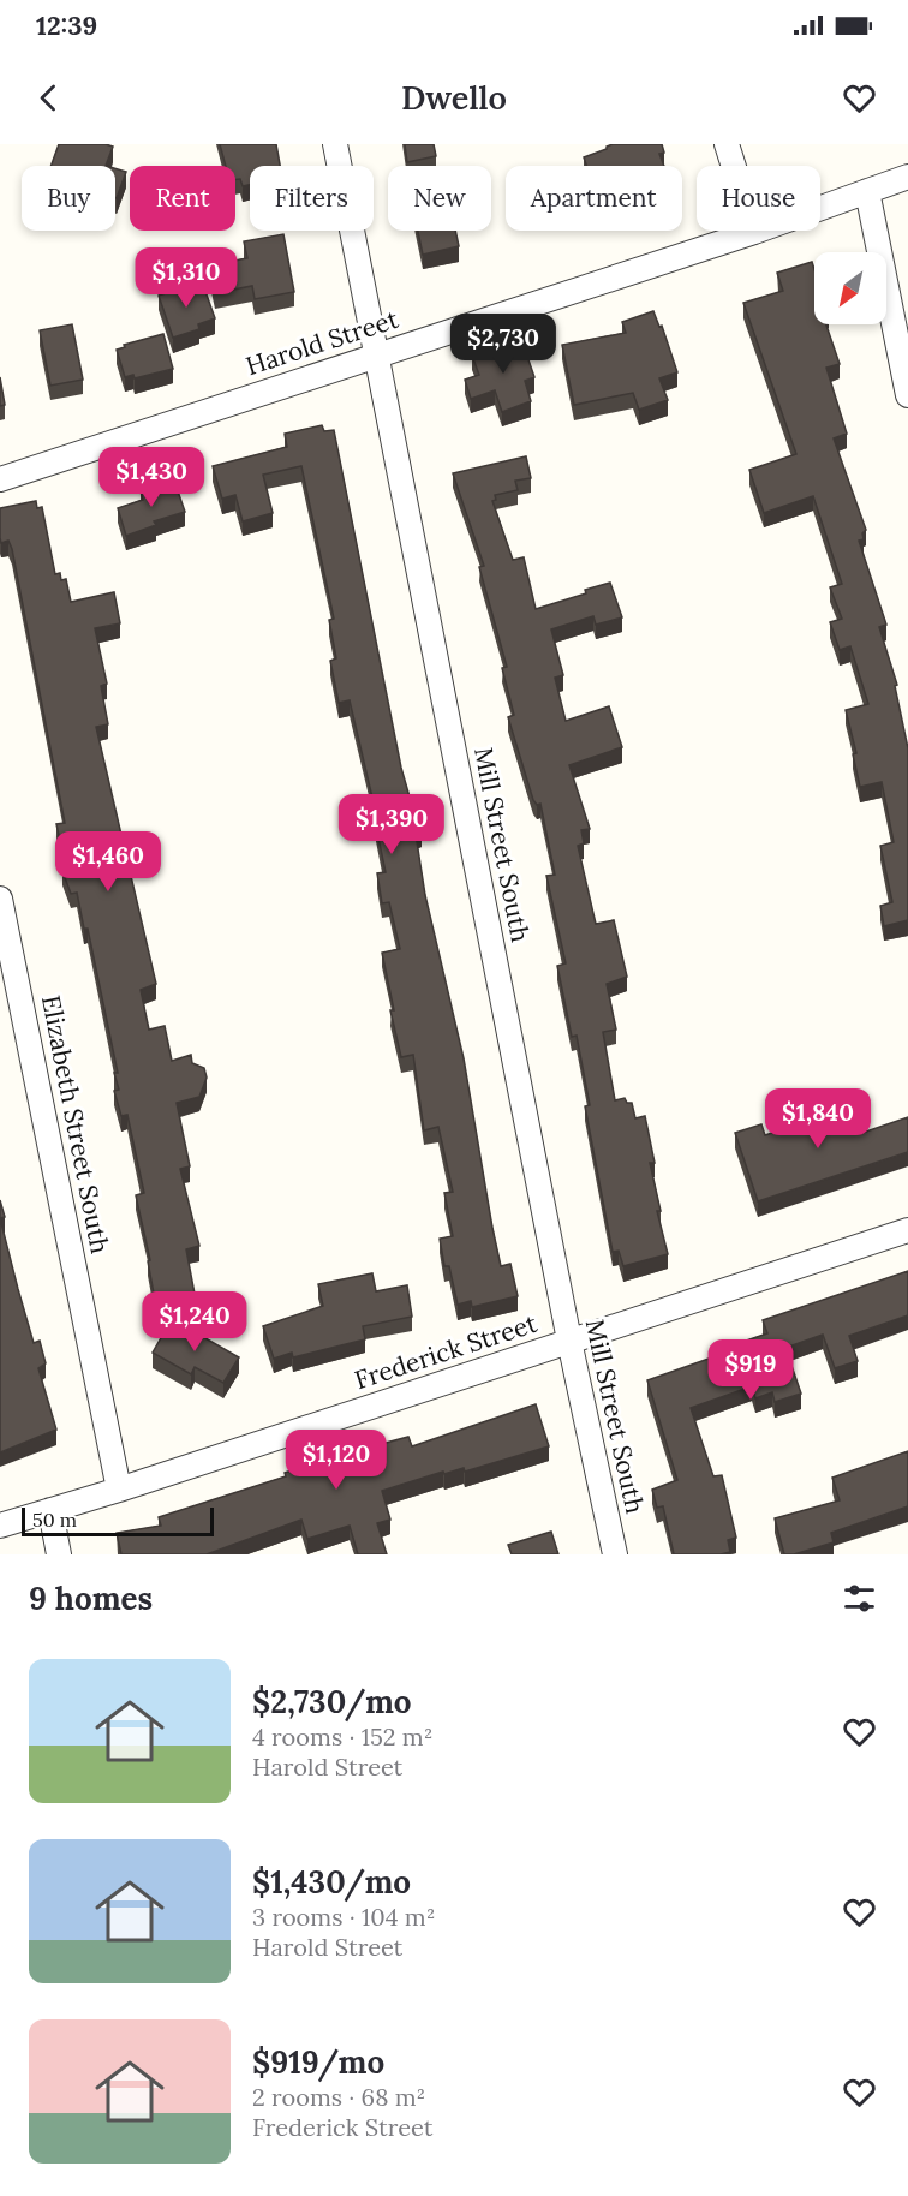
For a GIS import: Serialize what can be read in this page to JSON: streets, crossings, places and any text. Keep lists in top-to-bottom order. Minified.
{"streets":{"street":["Harold Street","Mill Street South","Elizabeth Street South","Frederick Street"]},"crossings":[["Harold Street","Mill Street South"],["Mill Street South","Frederick Street"],["Elizabeth Street South","Frederick Street"]],"scale_bar":"50 m","north":"bottom left","page":{"status":"12:39","header":"Dwello","chip":["Buy","Rent","Filters","New","Apartment","House"],"price":["$1,310","$2,730","$1,430","$1,390","$1,460","$1,840","$1,240","$919","$1,120"],"scale":"50 m","heading":"9 homes","list":[{"name":"$2,730/mo","note":"4 rooms · 152 m² · Harold Street"},{"name":"$1,430/mo","note":"3 rooms · 104 m² · Harold Street"},{"name":"$919/mo","note":"2 rooms · 68 m² · Frederick Street"}]}}
